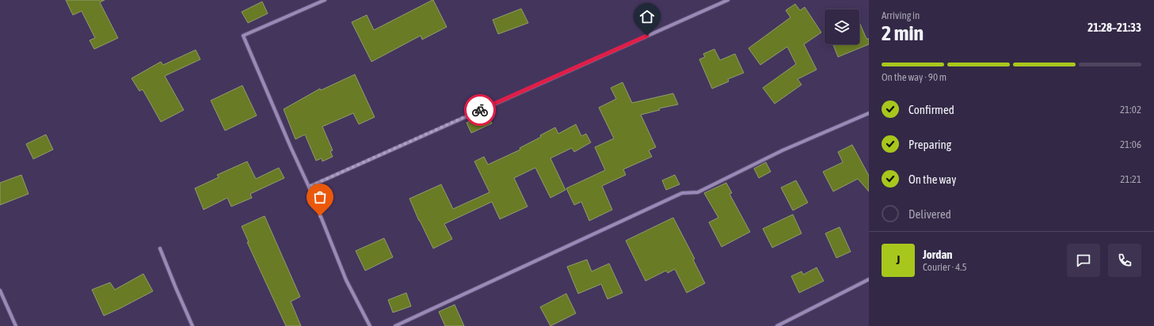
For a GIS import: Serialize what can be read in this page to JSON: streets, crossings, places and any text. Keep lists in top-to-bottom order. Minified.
{"page":{"heading":["2 min","Arriving in","21:28–21:33"],"panel":["Jordan","Courier · 4.5"],"bar":"On the way · 90 m","list":[["Confirmed","21:02"],["Preparing","21:06"],["On the way","21:21"],"Delivered"],"round":"J"}}
